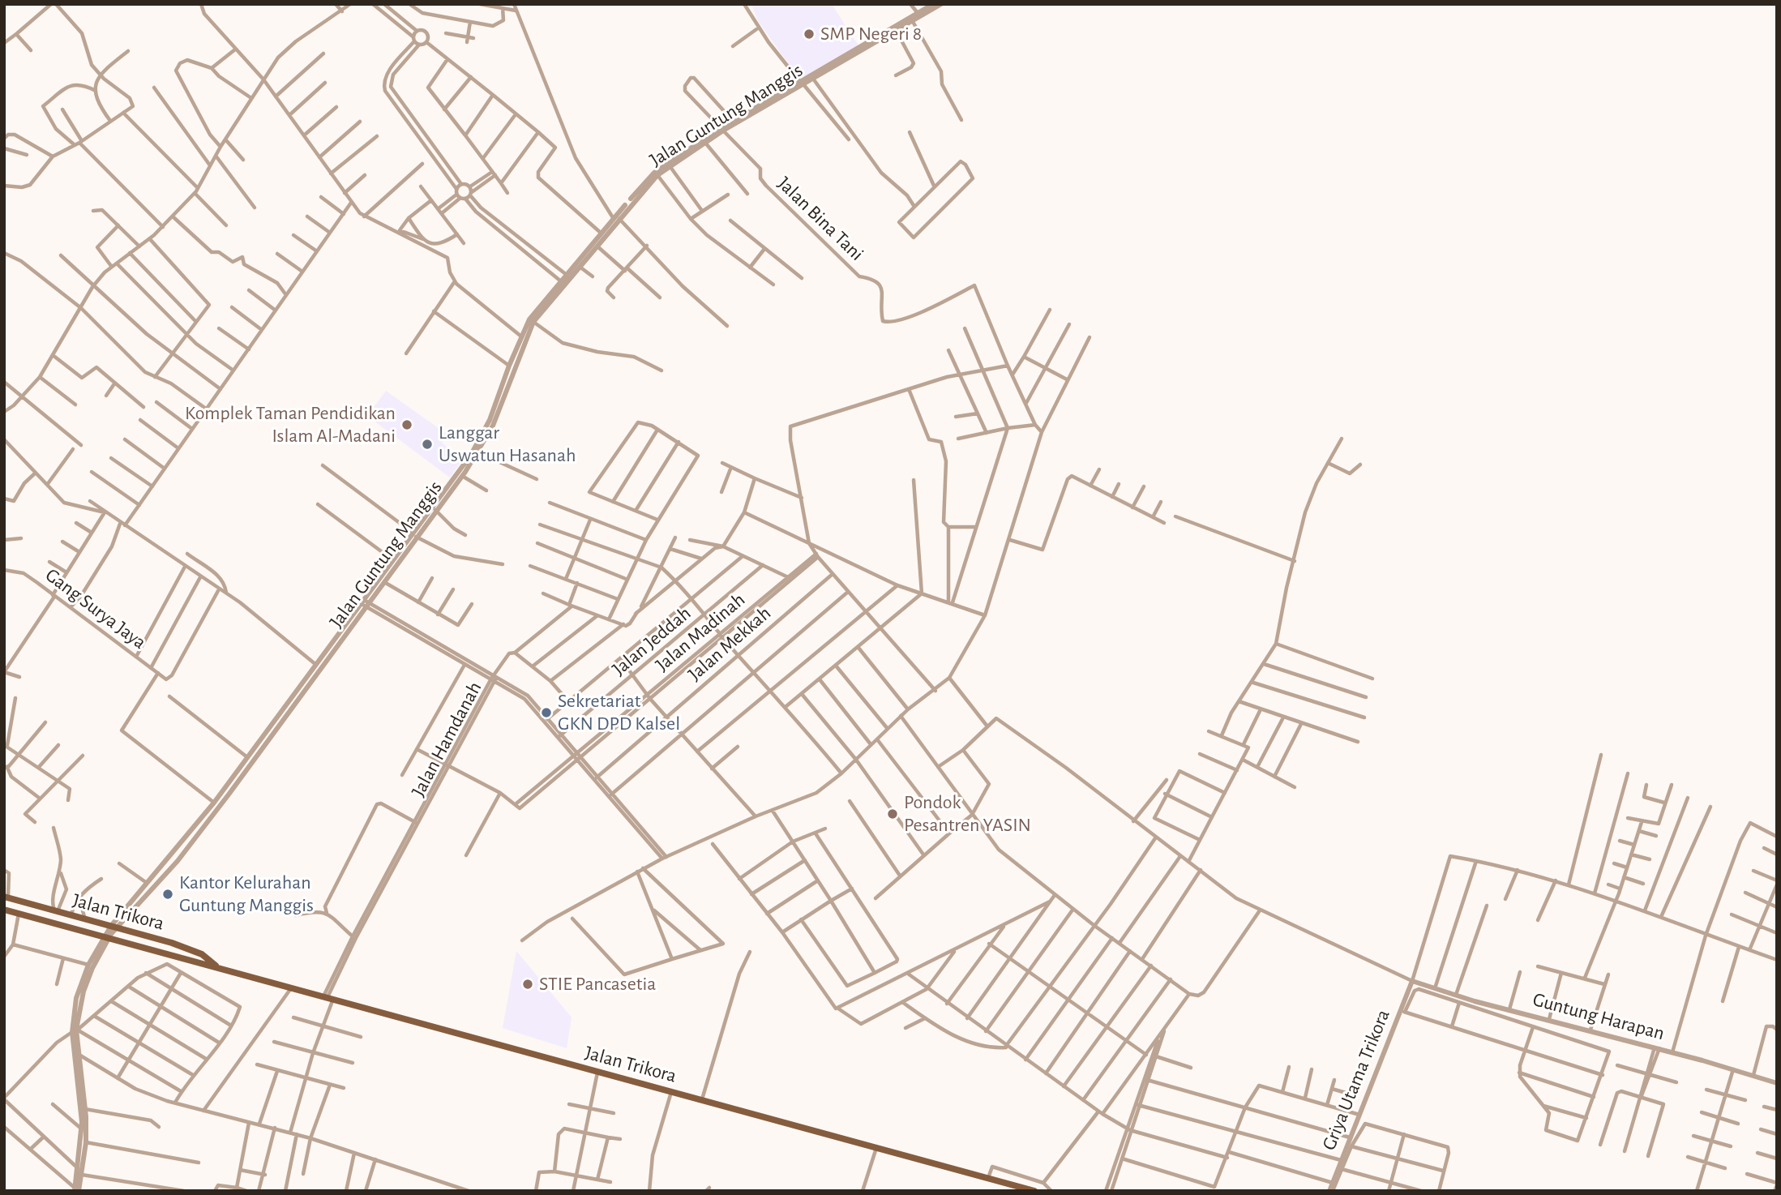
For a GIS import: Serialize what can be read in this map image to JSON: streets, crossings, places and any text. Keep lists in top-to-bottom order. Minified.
{"streets":{"main road":["Jalan Trikora"],"street":["Jalan Guntung Manggis","Jalan Bina Tani","Gang Surya Jaya","Jalan Madinah","Jalan Jeddah","Jalan Mekkah","Jalan Hamdanah","Guntung Harapan","Griya Utama Trikora"]},"crossings":[["Jalan Guntung Manggis","Jalan Bina Tani"],["Jalan Guntung Manggis","Jalan Trikora"],["Jalan Hamdanah","Jalan Trikora"],["Guntung Harapan","Griya Utama Trikora"]],"places":["SMP Negeri 8","Komplek Taman Pendidikan Islam Al-Madani","Langgar Uswatun Hasanah","Sekretariat GKN DPD Kalsel","Pondok Pesantren YASIN","Kantor Kelurahan Guntung Manggis","STIE Pancasetia"]}
